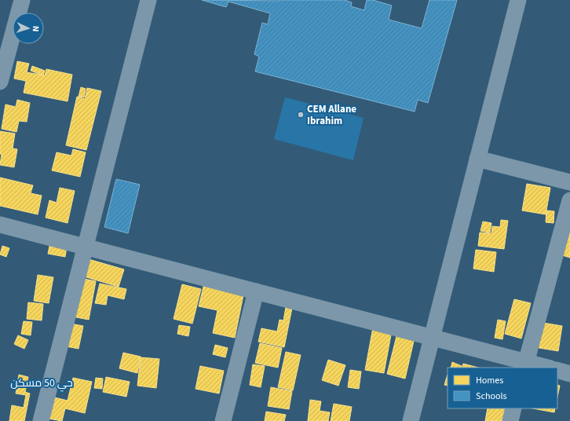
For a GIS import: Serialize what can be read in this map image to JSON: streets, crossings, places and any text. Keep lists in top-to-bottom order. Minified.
{"districts":["حي 50 مسكن"],"places":["CEM Allane Ibrahim"],"legend":["Homes","Schools"],"north":"right"}
